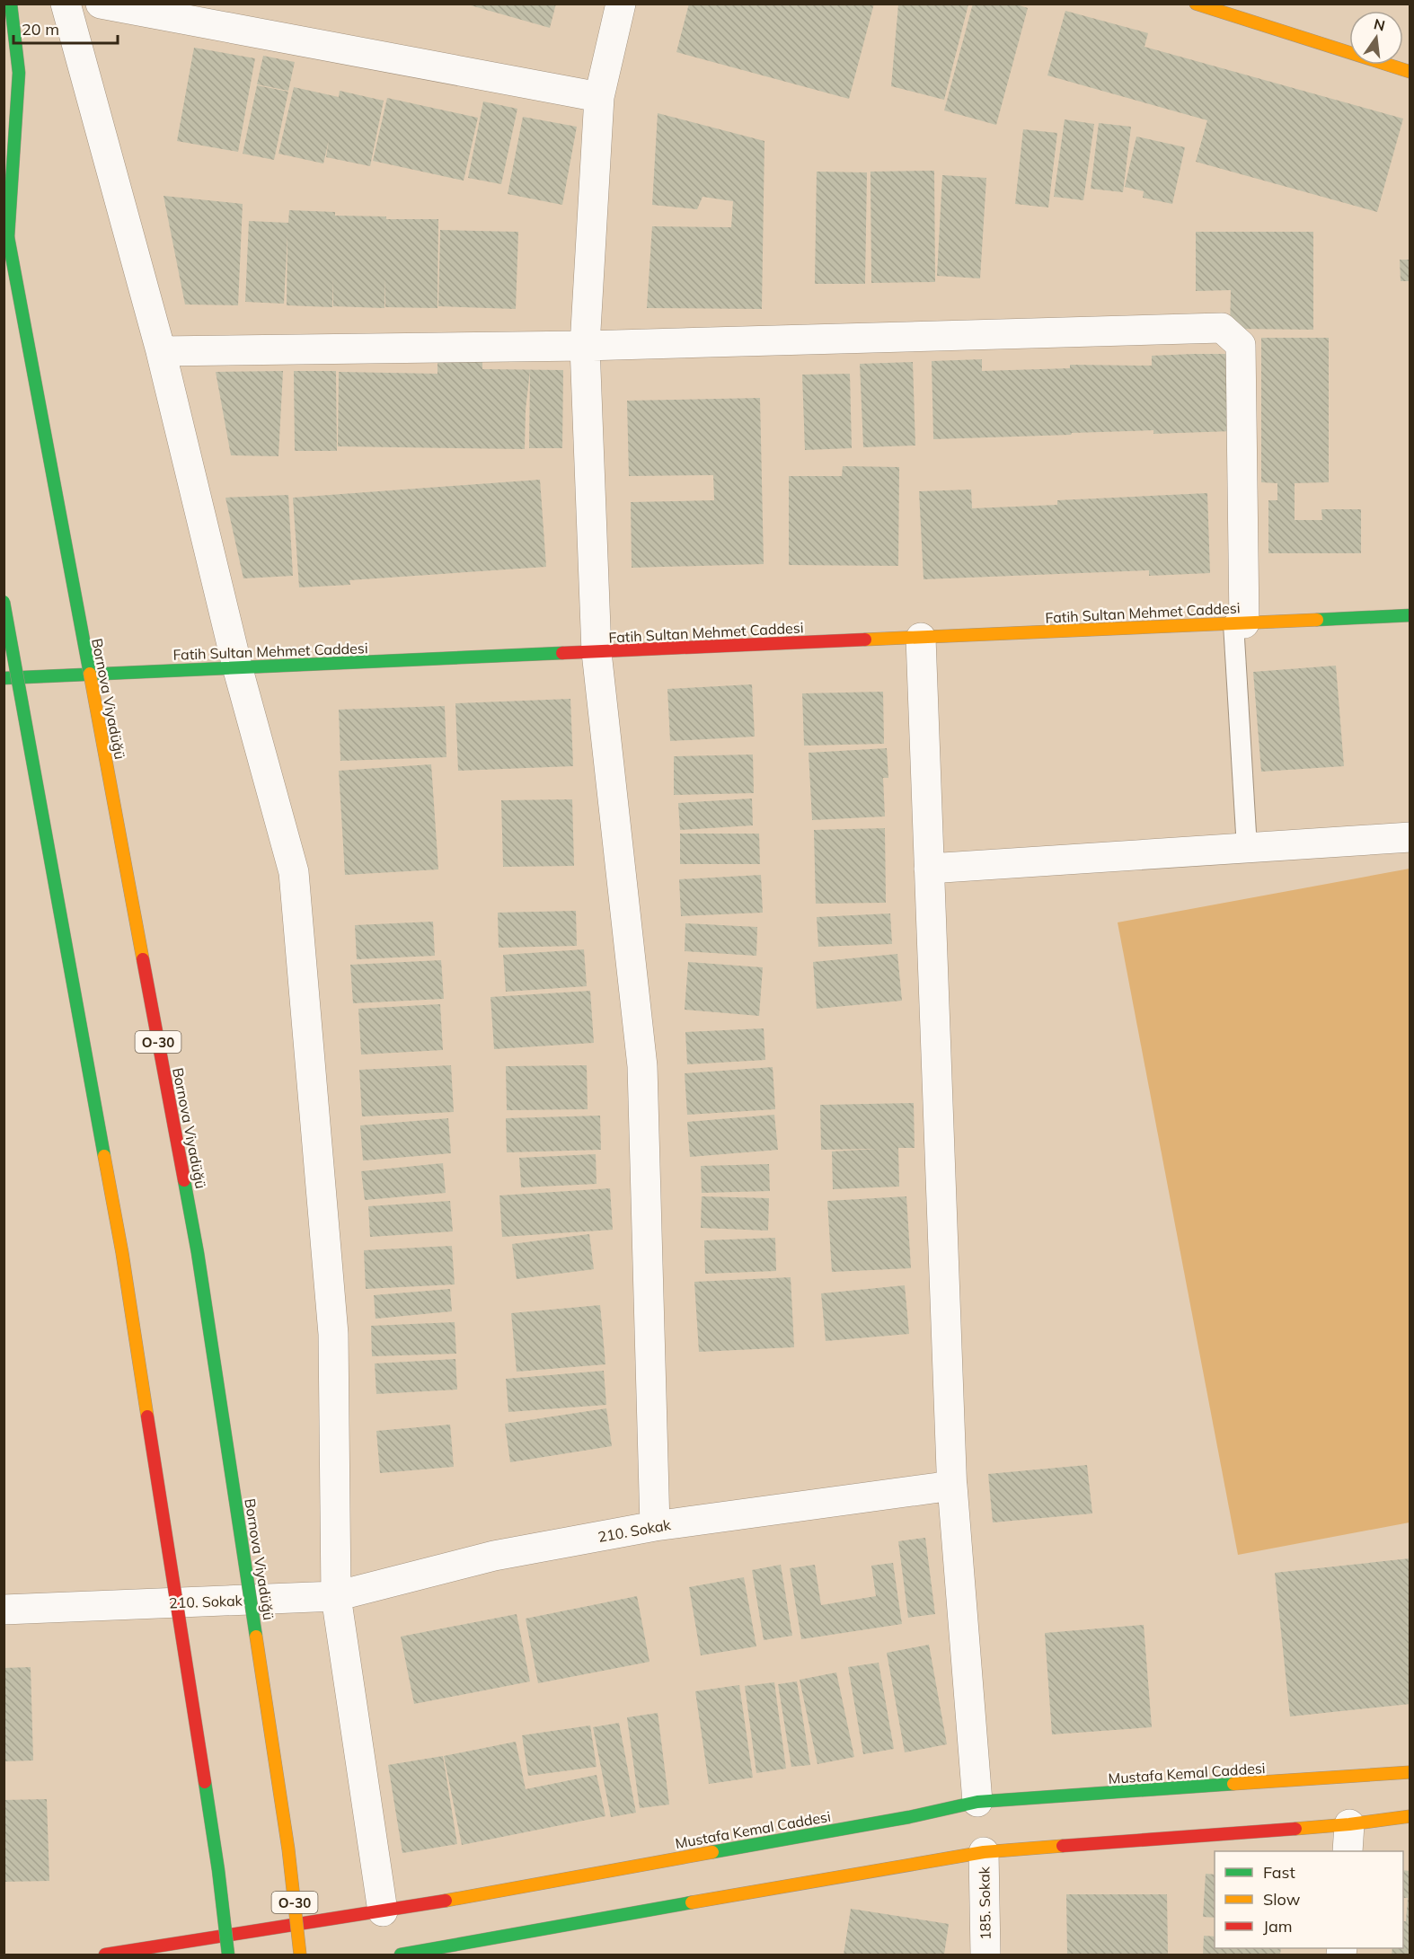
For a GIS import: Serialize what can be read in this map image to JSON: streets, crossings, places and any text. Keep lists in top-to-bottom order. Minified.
{"streets":{"main road":["Fatih Sultan Mehmet Caddesi","Bornova Viyadüğü","O-30","Mustafa Kemal Caddesi"],"street":["210. Sokak","185. Sokak"]},"legend":["Fast","Slow","Jam"],"scale_bar":"20 m","north":"top"}
